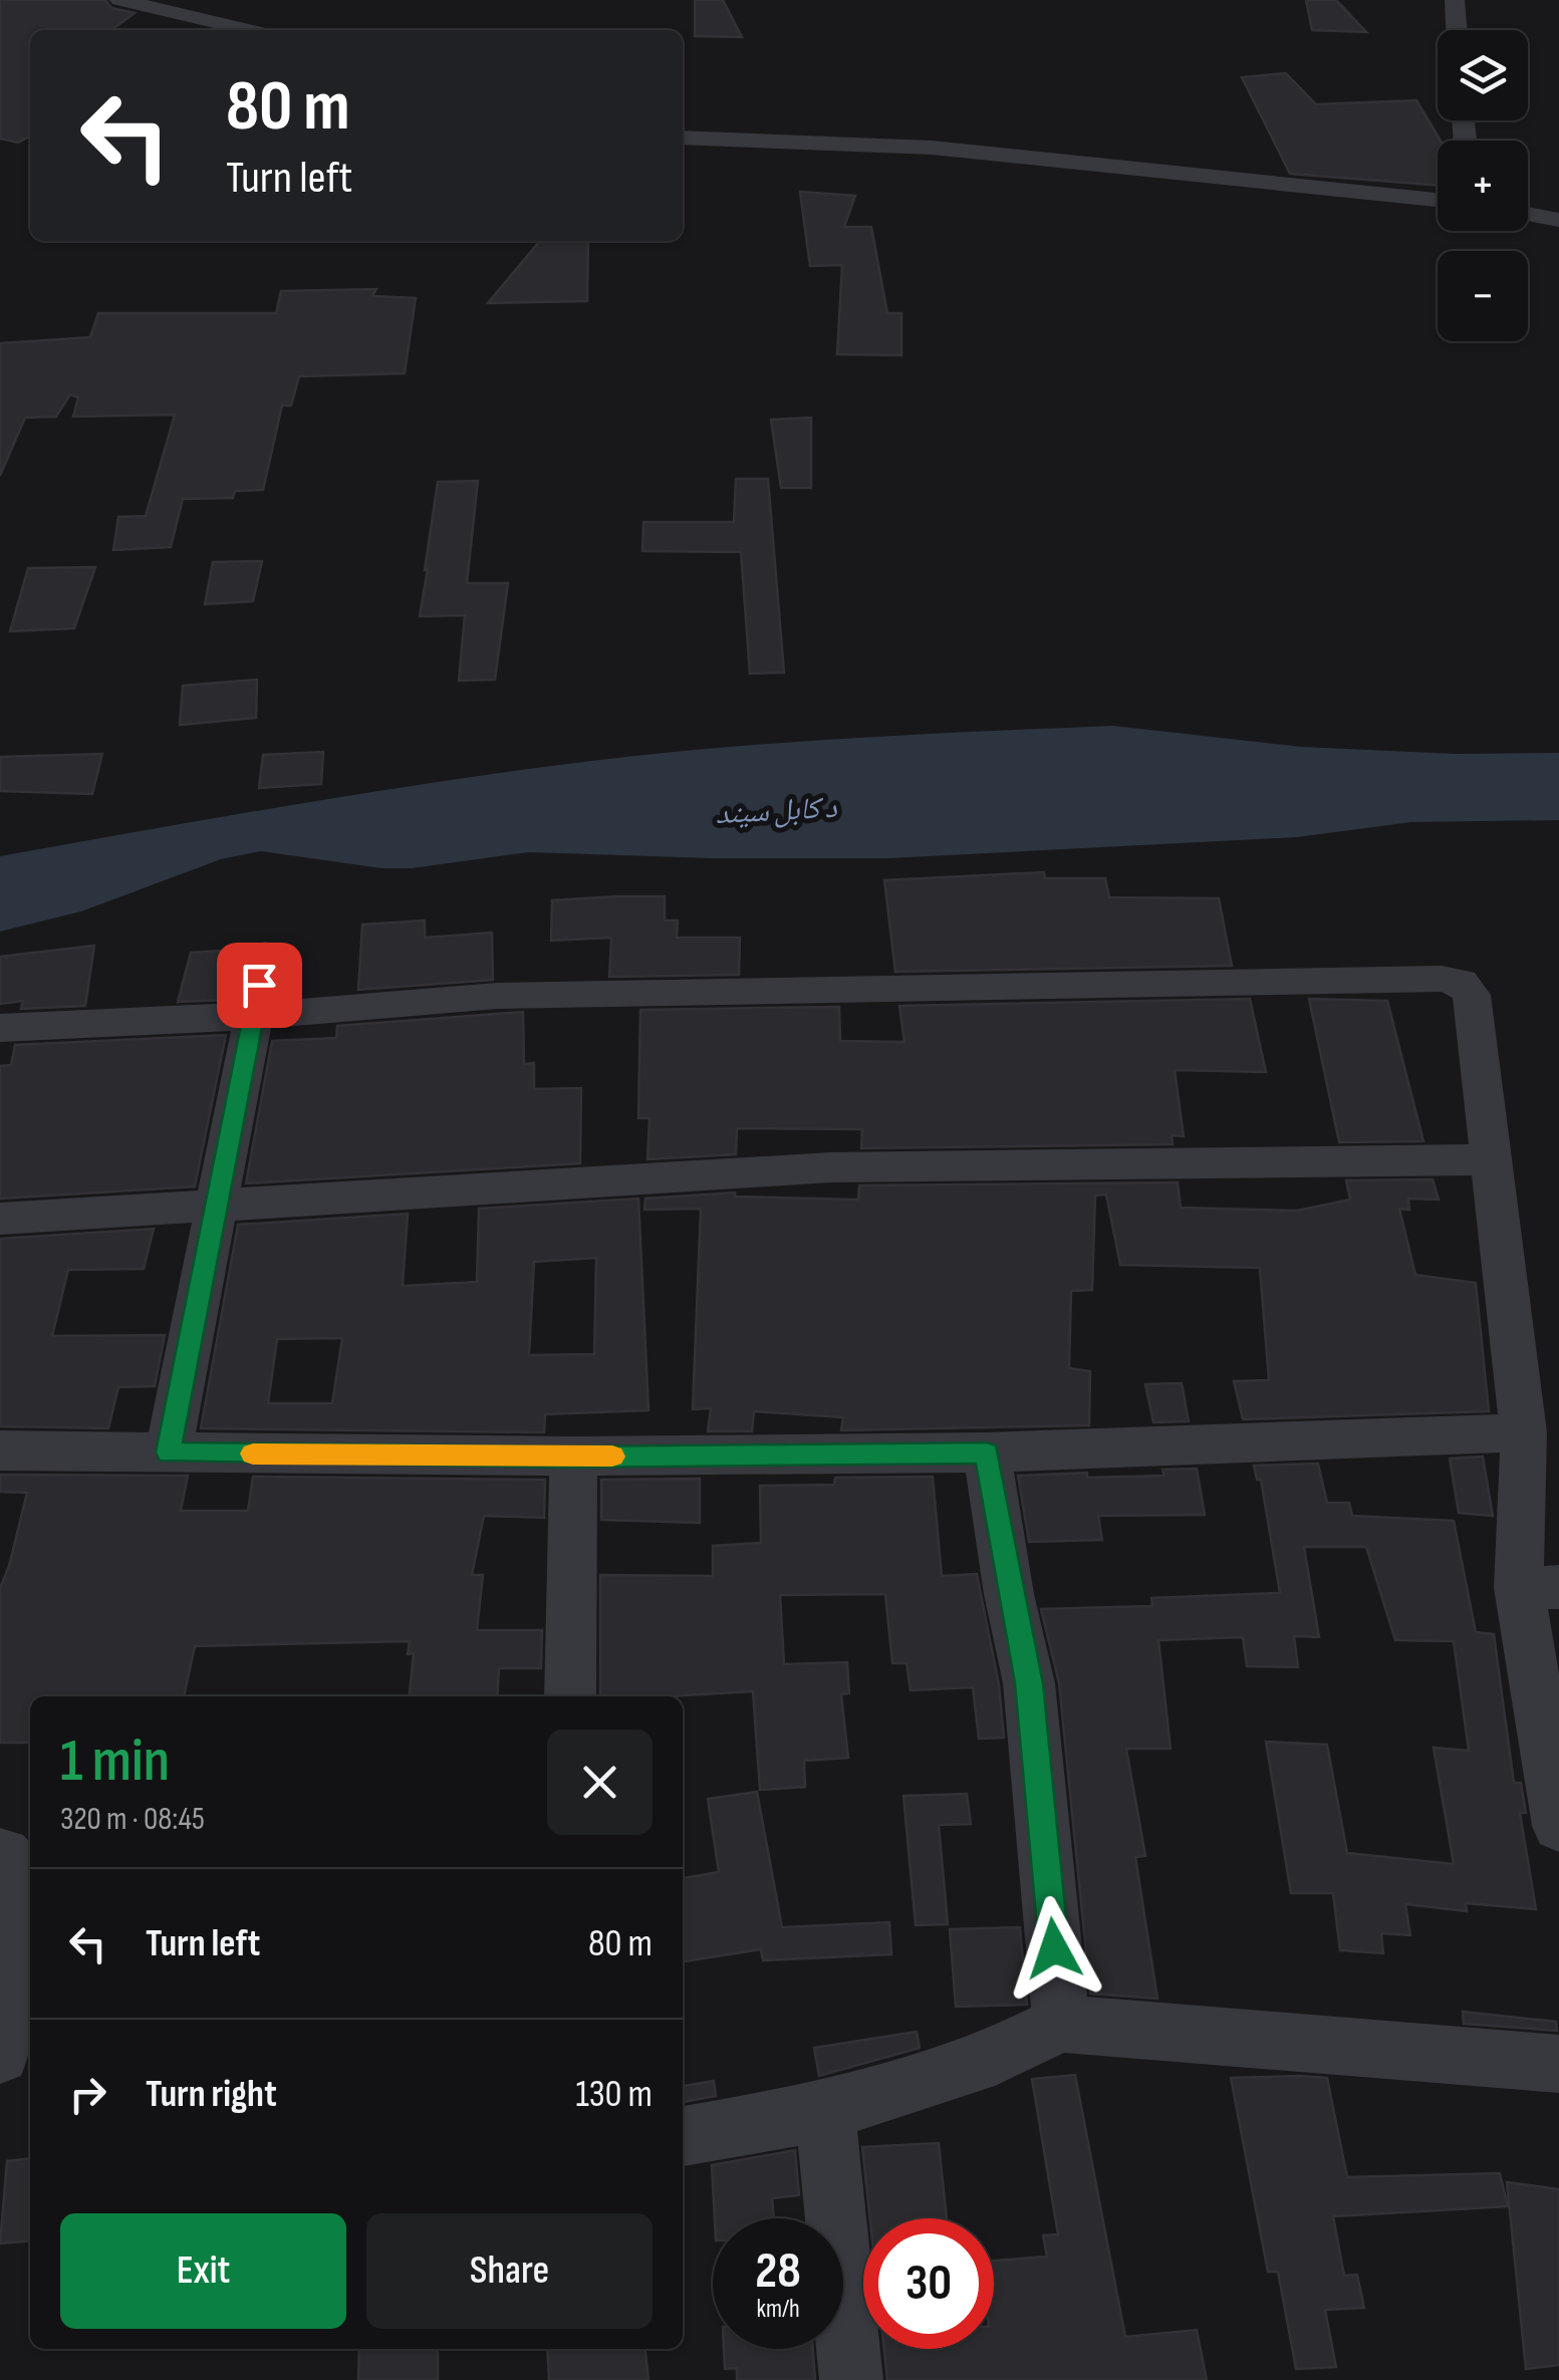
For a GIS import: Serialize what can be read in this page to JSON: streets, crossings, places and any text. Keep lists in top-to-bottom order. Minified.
{"water":["د کابل سيند"],"page":{"map_buttons":["+","−"],"turn":["80 m","Turn left"],"heading":["1 min","320 m · 08:45"],"list":[{"name":"Turn left","value":"80 m"},{"name":"Turn right","value":"130 m"}],"buttons":["Exit","Share"],"speed":"28 km/h","limit":"30"}}
